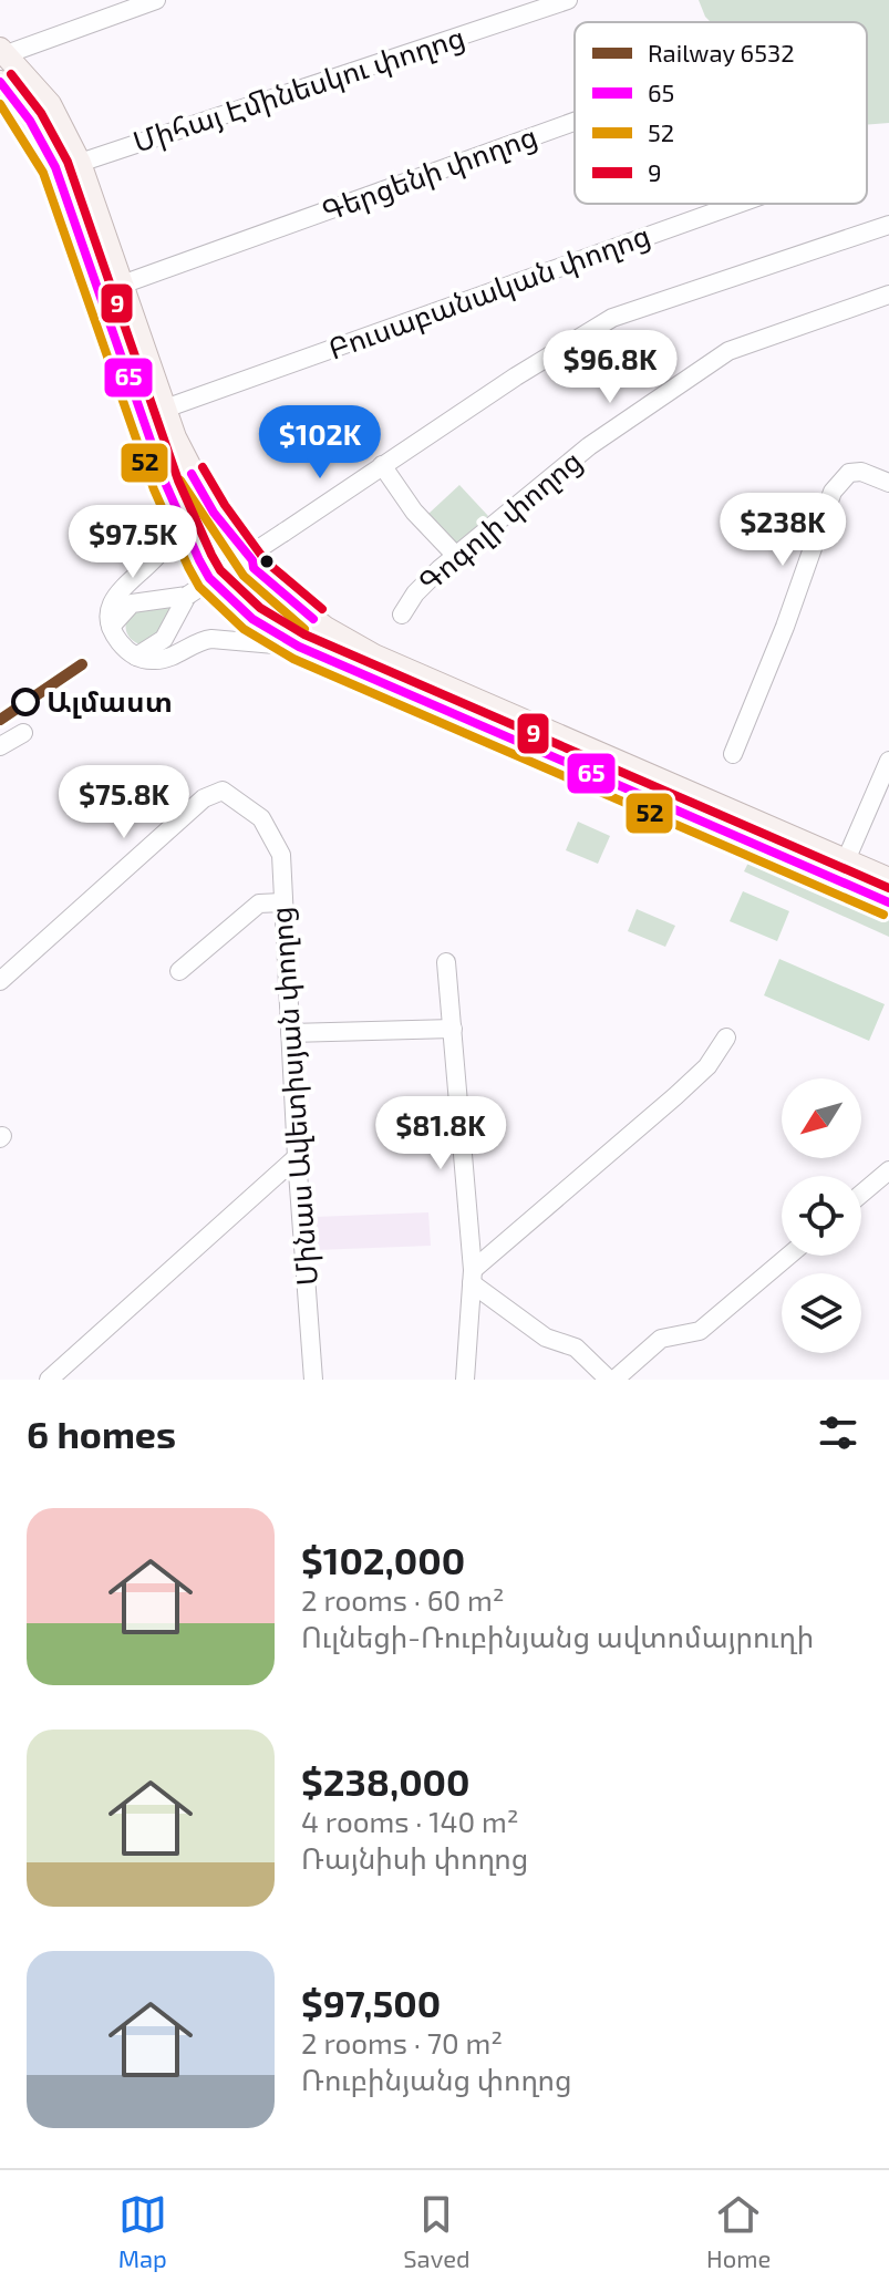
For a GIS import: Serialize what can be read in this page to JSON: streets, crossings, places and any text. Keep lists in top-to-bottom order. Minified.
{"streets":{"street":["Միհայ Էմինեսկու փողոց","Գերցենի փողոց","Բուսաբանական փողոց","Գոգոլի փողոց","Մինաս Ավետիսյան փողոց"]},"places":["Ալմաստ"],"lines":["transit line 9","transit line 65","transit line 52","rail line 6532"],"legend":["Railway 6532","65","52","9"],"north":"bottom left","page":{"price":["$96.8K","$102K","$238K","$97.5K","$75.8K","$81.8K"],"heading":"6 homes","list":[{"name":"$102,000","note":"2 rooms · 60 m² · Ուլնեցի-Ռուբինյանց ավտոմայրուղի"},{"name":"$238,000","note":"4 rooms · 140 m² · Ռայնիսի փողոց"},{"name":"$97,500","note":"2 rooms · 70 m² · Ռուբինյանց փողոց"}],"tabs":["Map","Saved","Home"]}}
